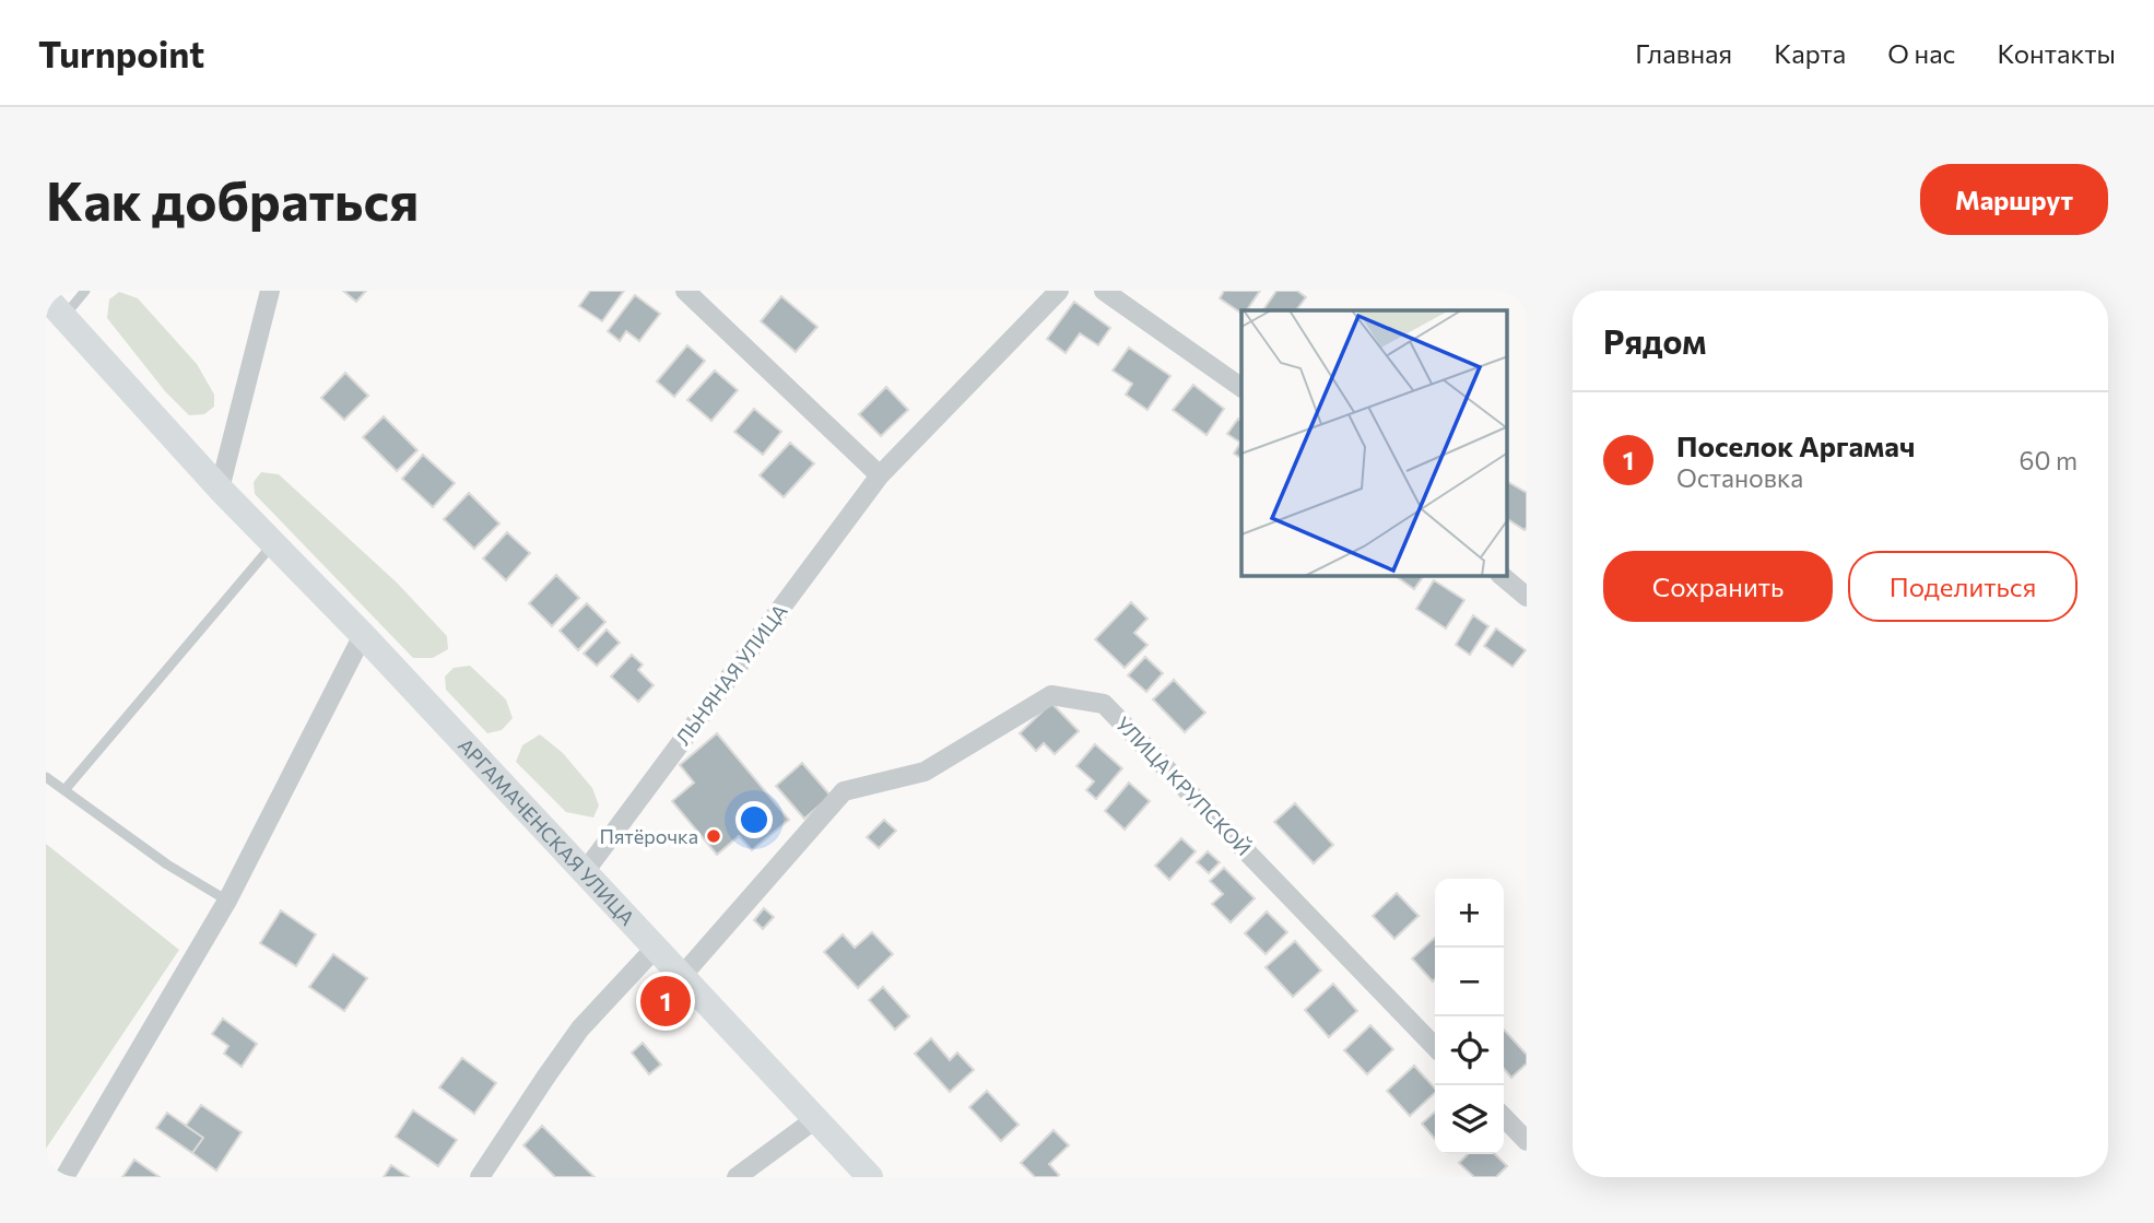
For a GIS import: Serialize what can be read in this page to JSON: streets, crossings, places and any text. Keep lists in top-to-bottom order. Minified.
{"streets":{"main road":["АРГАМАЧЕНСКАЯ УЛИЦА"],"street":["ЛЬНЯНАЯ УЛИЦА","УЛИЦА КРУПСКОЙ"]},"crossings":[["ЛЬНЯНАЯ УЛИЦА","АРГАМАЧЕНСКАЯ УЛИЦА"],["УЛИЦА КРУПСКОЙ","АРГАМАЧЕНСКАЯ УЛИЦА"]],"places":["Пятёрочка"],"page":{"header":"Turnpoint","nav":["Главная","Карта","О нас","Контакты"],"buttons":["Маршрут",["Сохранить","Поделиться"]],"title":"Как добраться","heading":"Рядом","list":[{"mark":"1","name":"Поселок Аргамач","note":"Остановка","value":"60 m"}],"map_buttons":["+","−"],"pins":"1"}}
